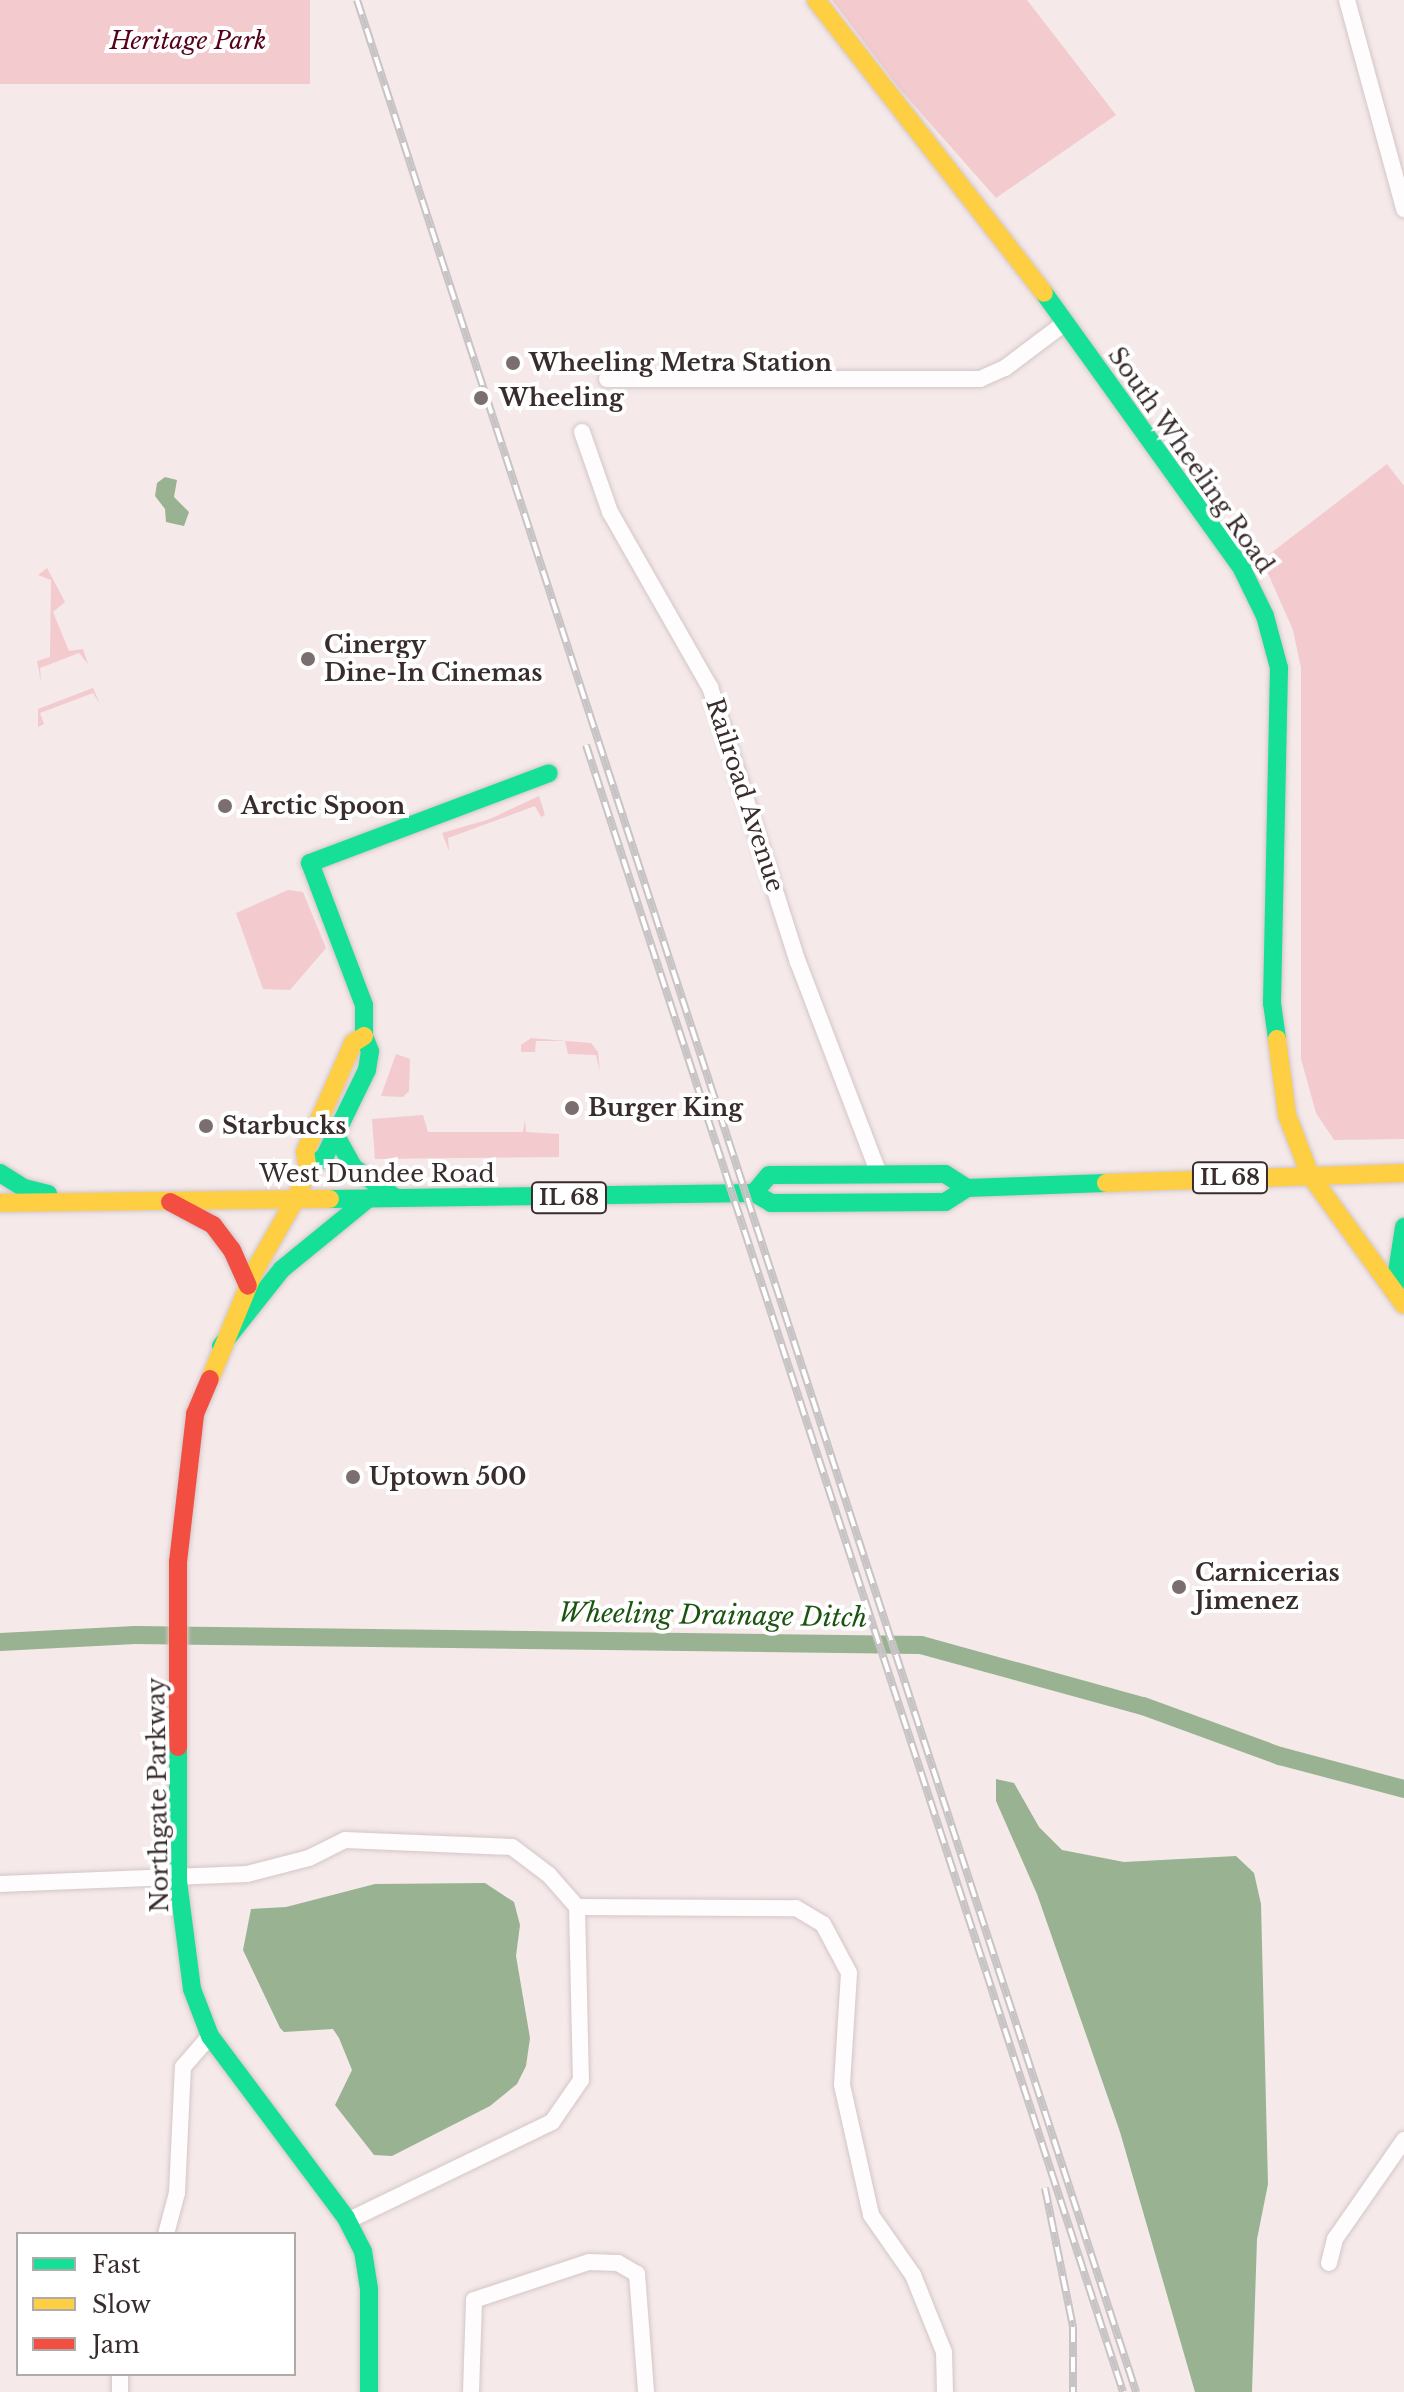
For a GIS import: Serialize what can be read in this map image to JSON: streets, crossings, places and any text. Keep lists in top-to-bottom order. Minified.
{"streets":{"main road":["South Wheeling Road","West Dundee Road","IL 68","Northgate Parkway"],"street":["Railroad Avenue"]},"crossings":[["South Wheeling Road","West Dundee Road"],["Railroad Avenue","West Dundee Road"],["West Dundee Road","Northgate Parkway"]],"water":["Wheeling Drainage Ditch"],"parks":["Heritage Park"],"places":["Wheeling Metra Station","Wheeling","Cinergy Dine-In Cinemas","Arctic Spoon","Burger King","Starbucks","Uptown 500","Carnicerias Jimenez"],"legend":["Fast","Slow","Jam"]}
